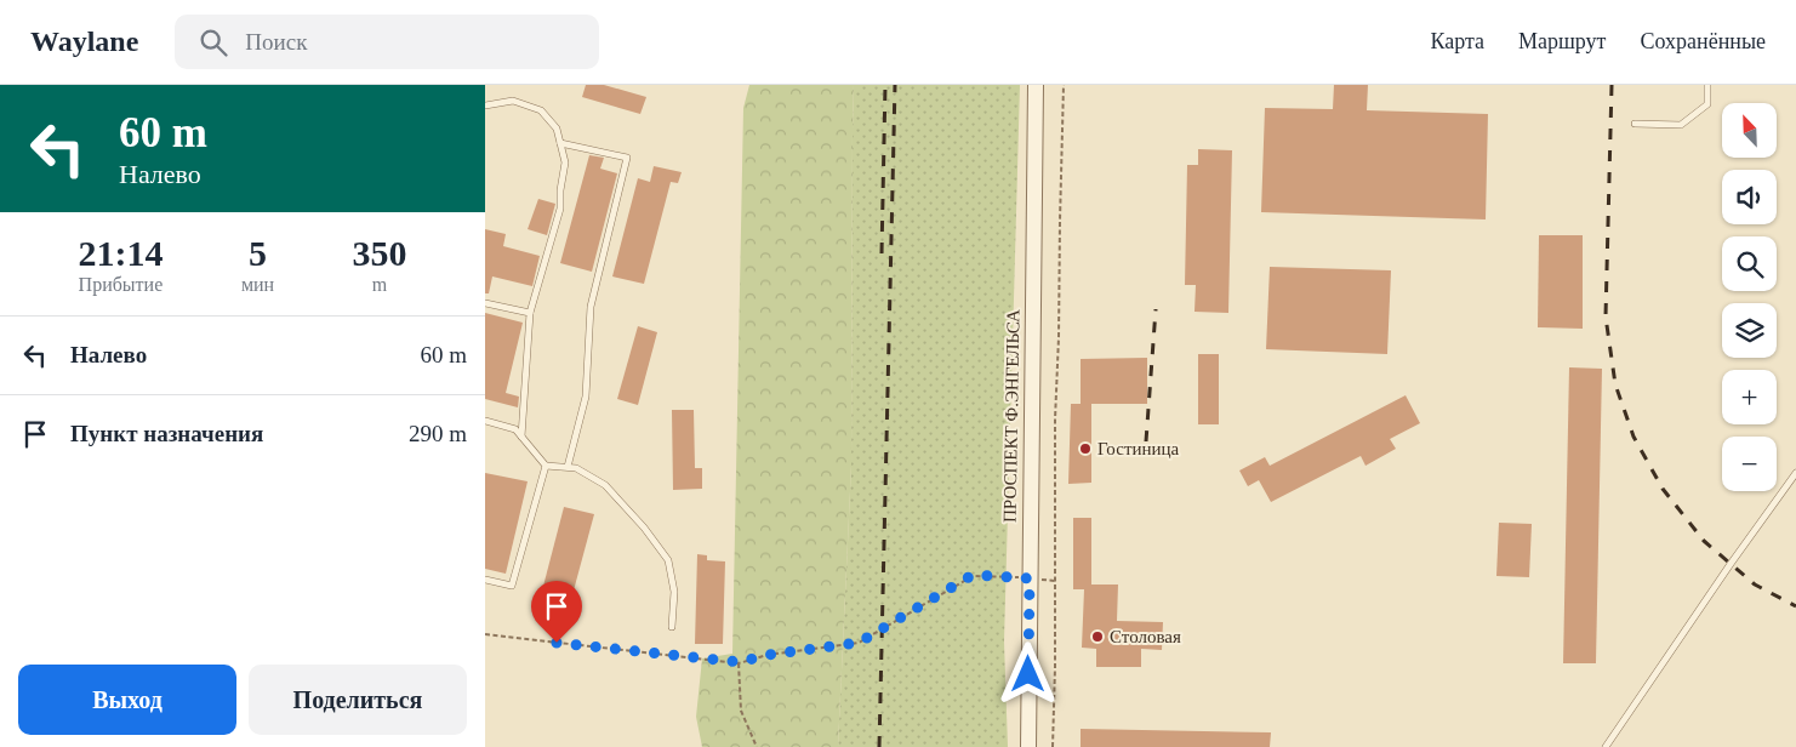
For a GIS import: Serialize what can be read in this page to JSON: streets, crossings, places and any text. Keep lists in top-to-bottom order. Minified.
{"streets":{"street":["ПРОСПЕКТ Ф.ЭНГЕЛЬСА"]},"places":["Гостиница","Столовая"],"north":"top left","page":{"header":"Waylane","search":"Поиск","nav":["Карта","Маршрут","Сохранённые"],"turn":["60 m","Налево"],"map_buttons":["+","−"],"eta":["21:14","Прибытие","5","мин","350","m"],"list":[{"name":"Налево","value":"60 m"},{"name":"Пункт назначения","value":"290 m"}],"buttons":["Выход","Поделиться"]}}
